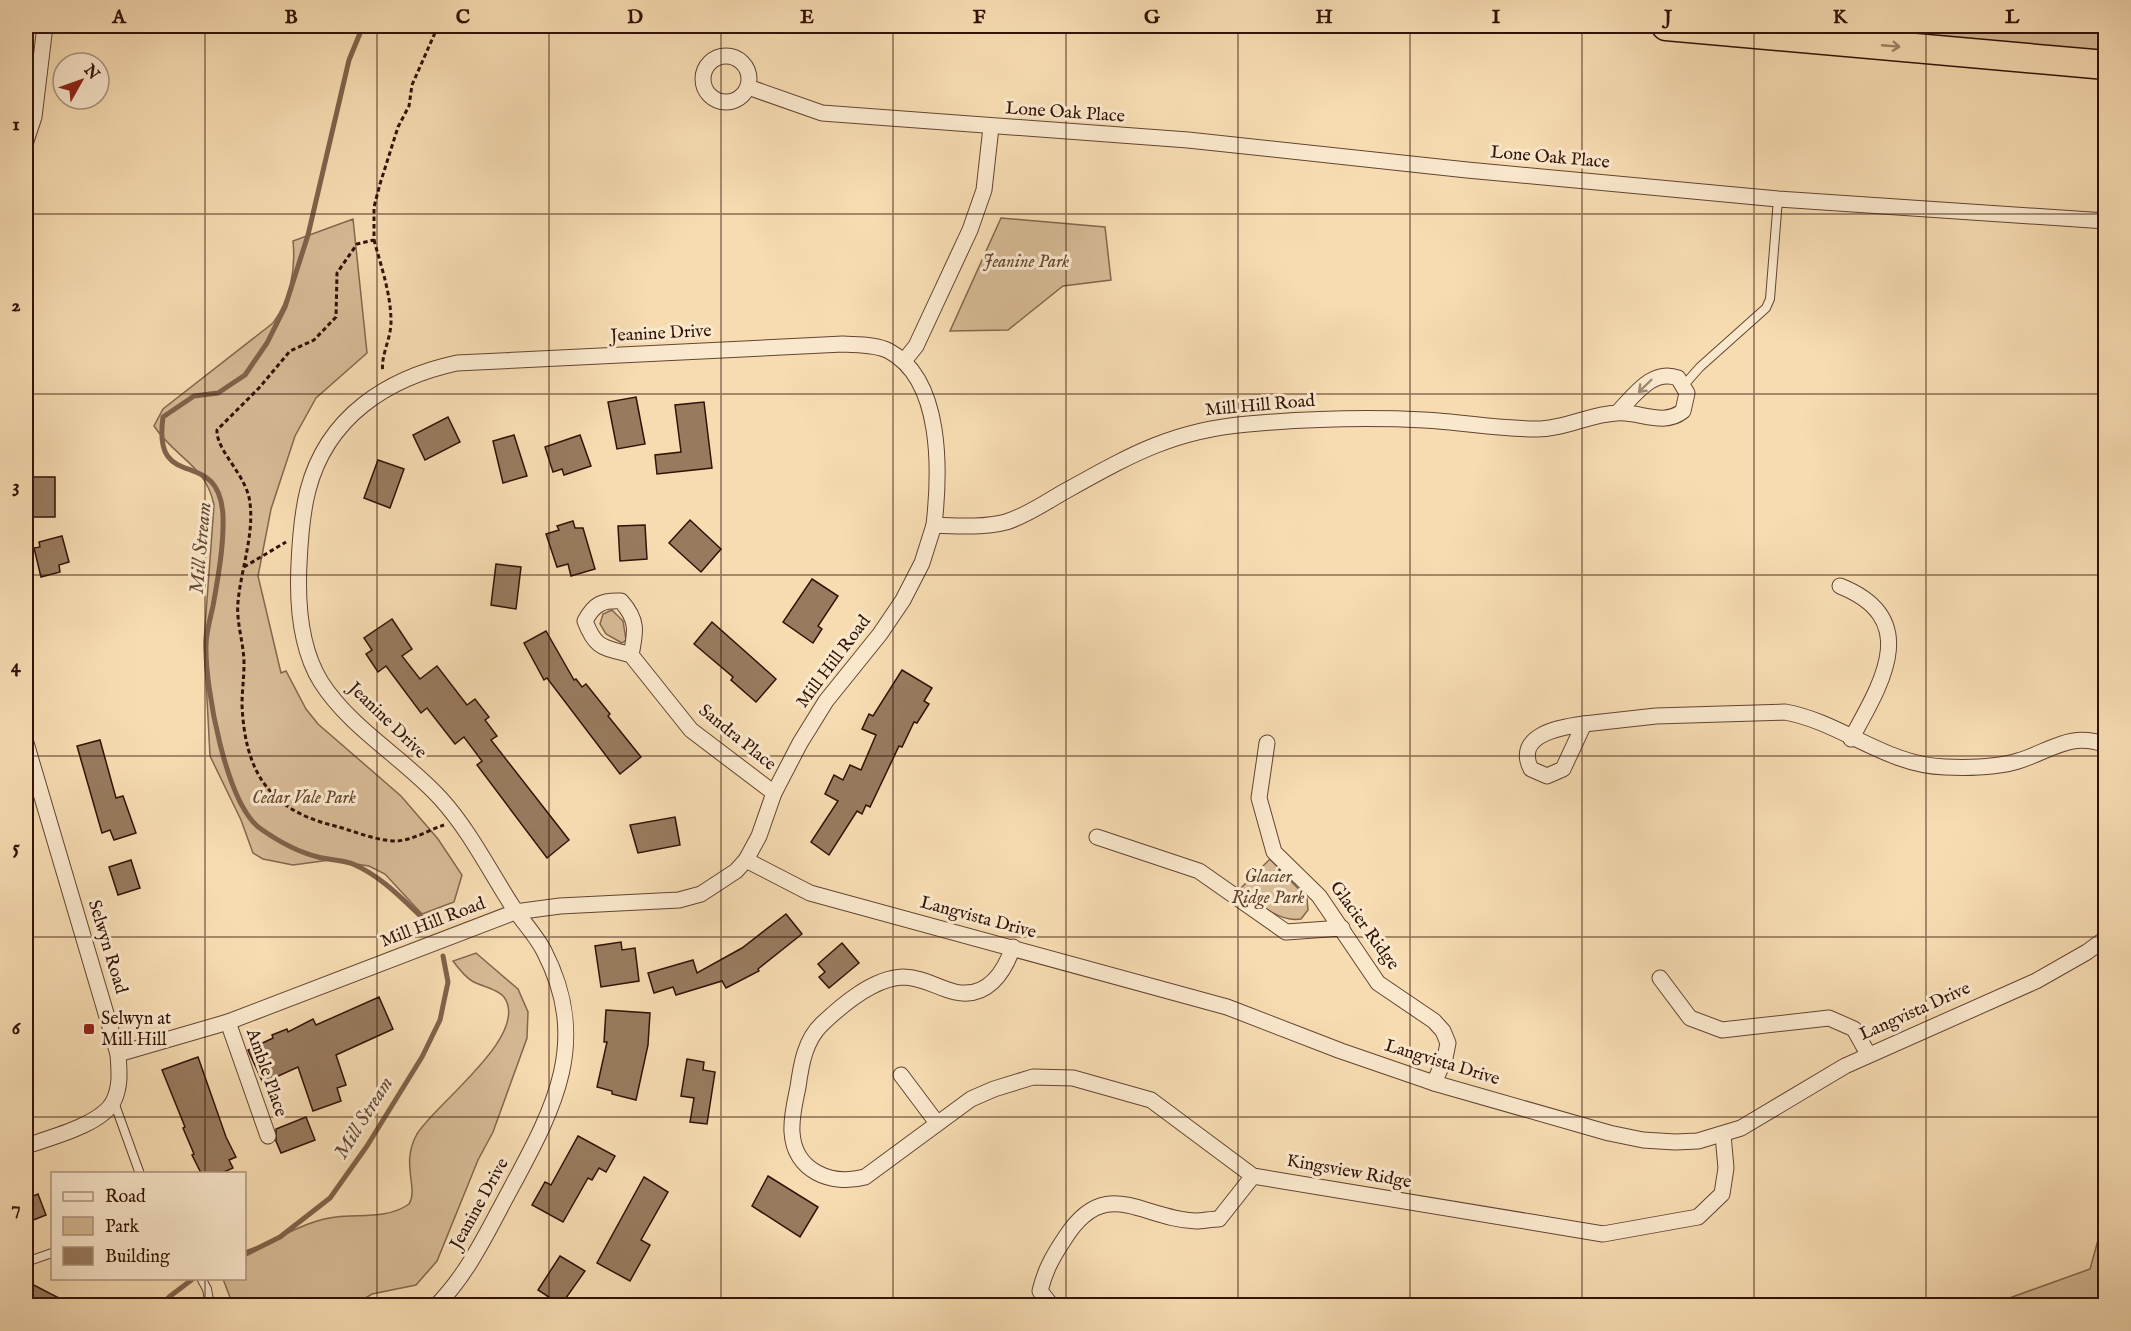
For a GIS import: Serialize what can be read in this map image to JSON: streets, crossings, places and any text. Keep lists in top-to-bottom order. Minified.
{"streets":{"street":["Lone Oak Place","Jeanine Drive","Mill Hill Road","Sandra Place","Langvista Drive","Glacier Ridge","Selwyn Road","Amble Place","Kingsview Ridge"]},"crossings":[["Lone Oak Place","Jeanine Drive"],["Jeanine Drive","Mill Hill Road"],["Mill Hill Road","Sandra Place"],["Mill Hill Road","Langvista Drive"],["Mill Hill Road","Selwyn Road"],["Mill Hill Road","Amble Place"],["Langvista Drive","Glacier Ridge"],["Langvista Drive","Kingsview Ridge"]],"water":["Mill Stream"],"parks":["Jeanine Park","Cedar Vale Park","Glacier Ridge Park"],"places":{"transit":["Selwyn at Mill Hill"]},"legend":["Road","Park","Building"],"north":"top right","grid":{"columns":["A","B","C","D","E","F","G","H","I","J","K","L"],"rows":["1","2","3","4","5","6","7"]}}
